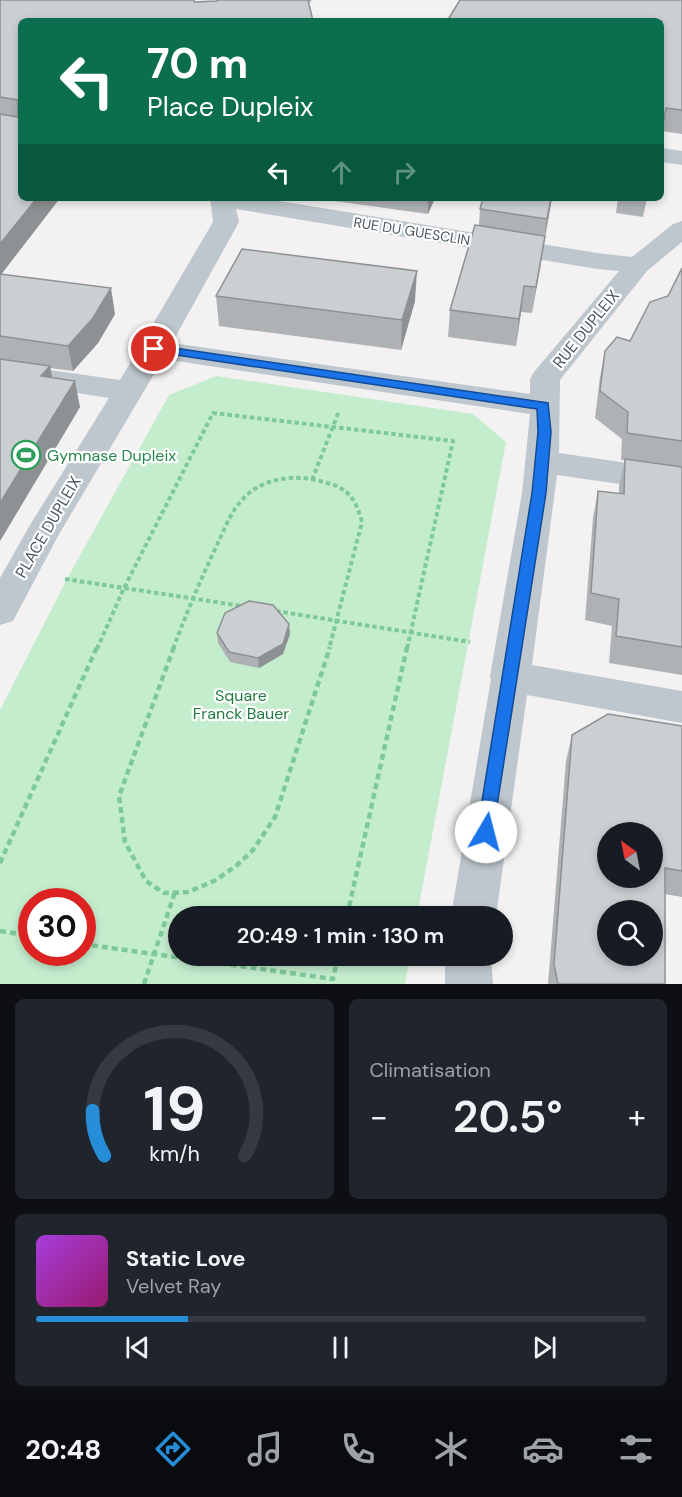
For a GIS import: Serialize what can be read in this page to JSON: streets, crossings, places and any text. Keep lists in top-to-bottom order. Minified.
{"streets":{"street":["RUE DU GUESCLIN","RUE DUPLEIX","PLACE DUPLEIX"]},"crossings":[["RUE DU GUESCLIN","RUE DUPLEIX"]],"parks":["Square Franck Bauer"],"places":{"sports":["Gymnase Dupleix"]},"north":"top left","page":{"turn":["70 m","Place Dupleix"],"limit":"30","trip":"20:49 · 1 min · 130 m","tile":"Climatisation","heat":["−","20.5°","+"],"song":["Static Love","Velvet Ray"],"tabs":"20:48","gauge":["19","km/h"]}}
